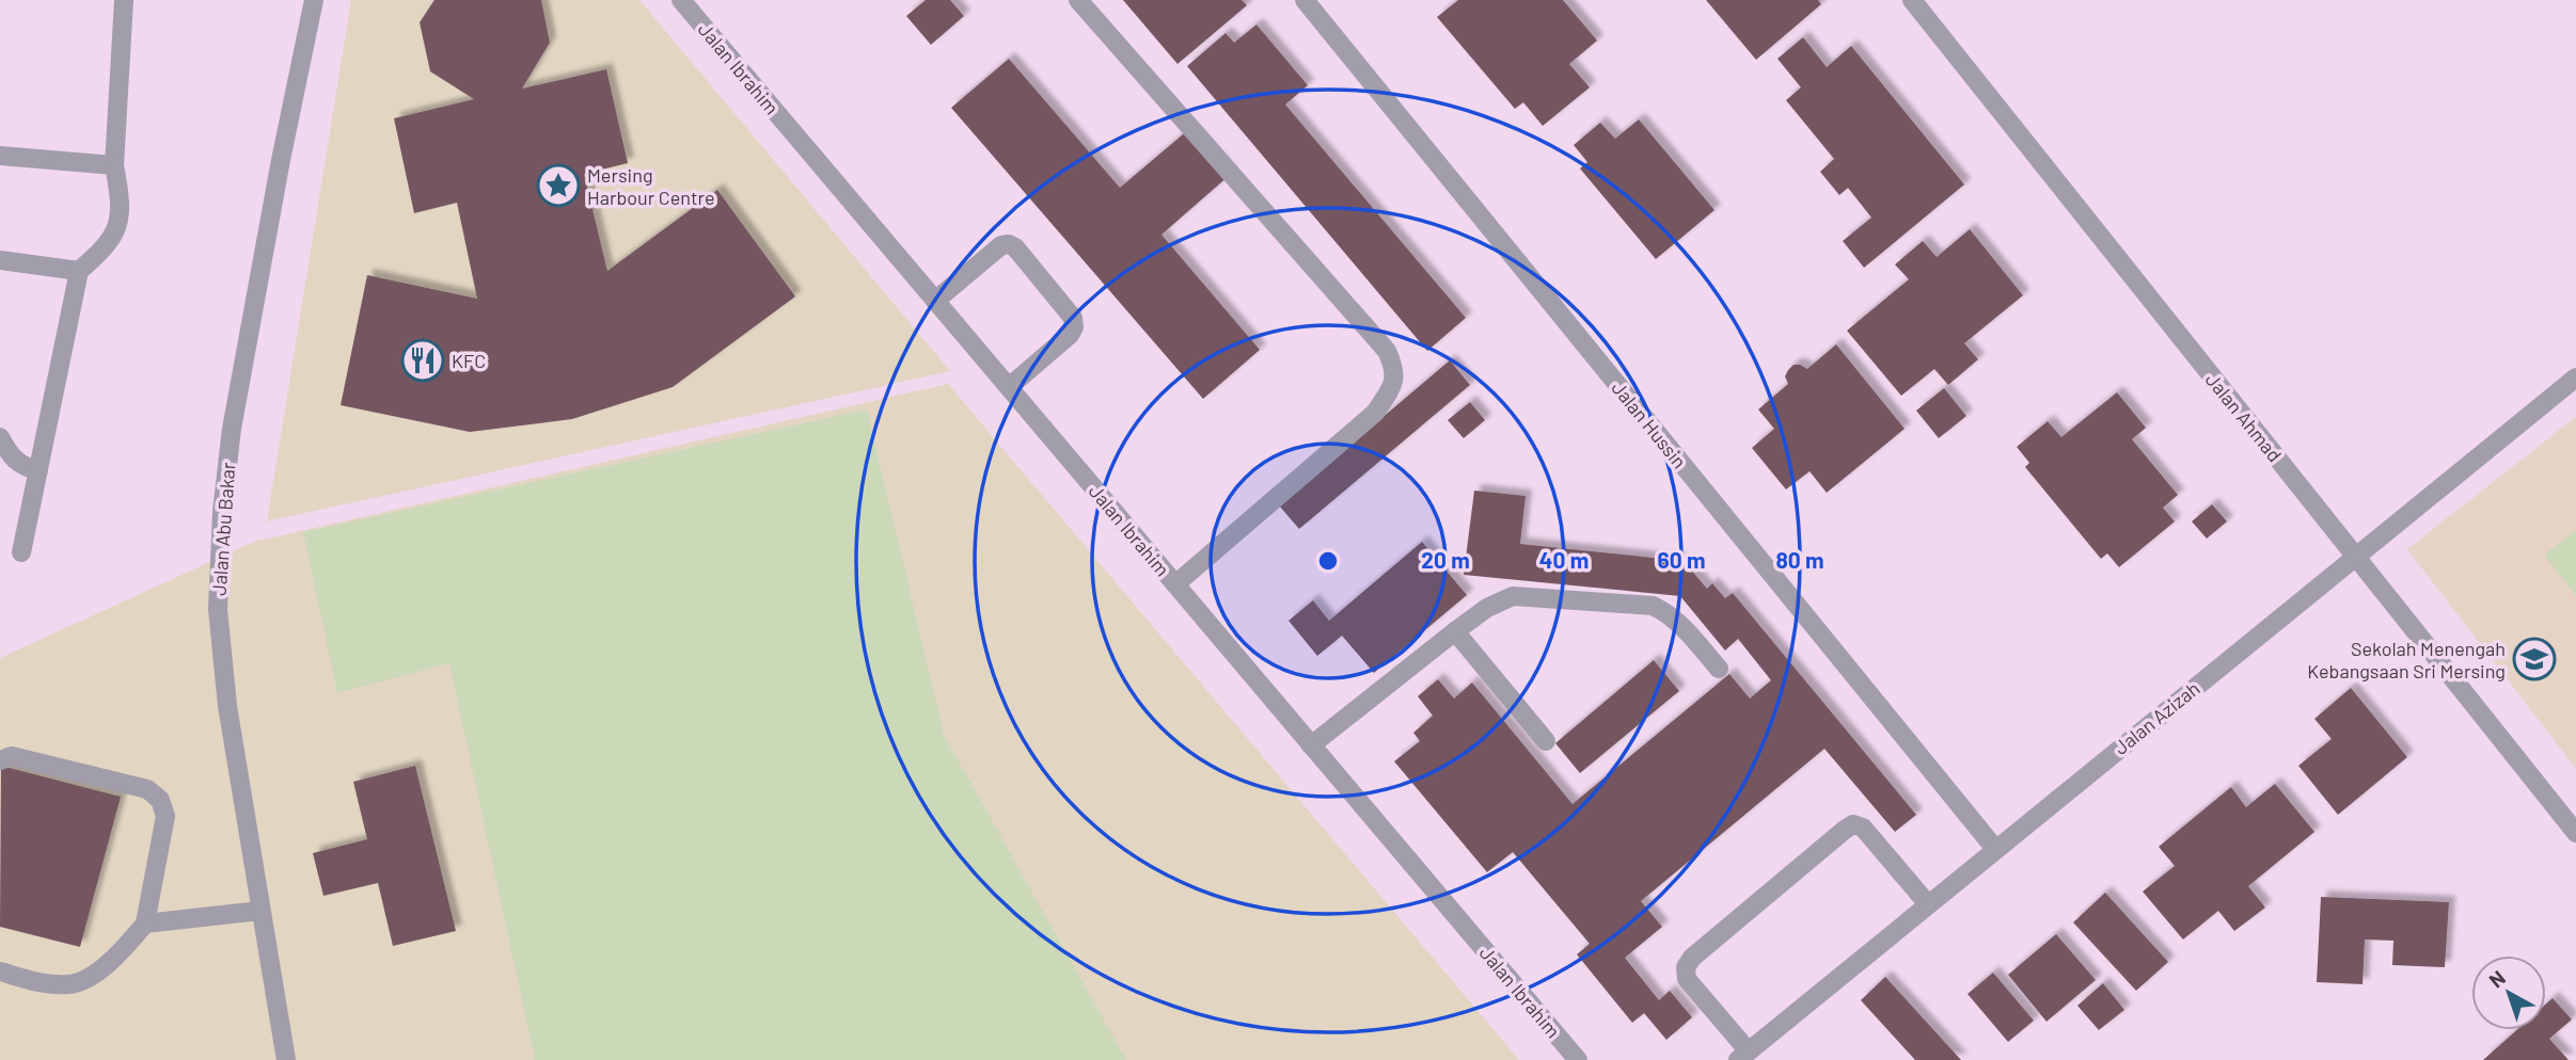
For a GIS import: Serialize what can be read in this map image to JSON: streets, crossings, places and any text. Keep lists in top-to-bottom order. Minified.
{"streets":{"street":["Jalan Ibrahim","Jalan Ahmad","Jalan Hussin","Jalan Abu Bakar","Jalan Azizah"]},"crossings":[["Jalan Ahmad","Jalan Azizah"],["Jalan Hussin","Jalan Azizah"]],"places":{"place":["Mersing Harbour Centre"],"restaurant":["KFC"],"school or university":["Sekolah Menengah Kebangsaan Sri Mersing"]},"north":"top left","rings":["20 m","40 m","60 m","80 m"]}
